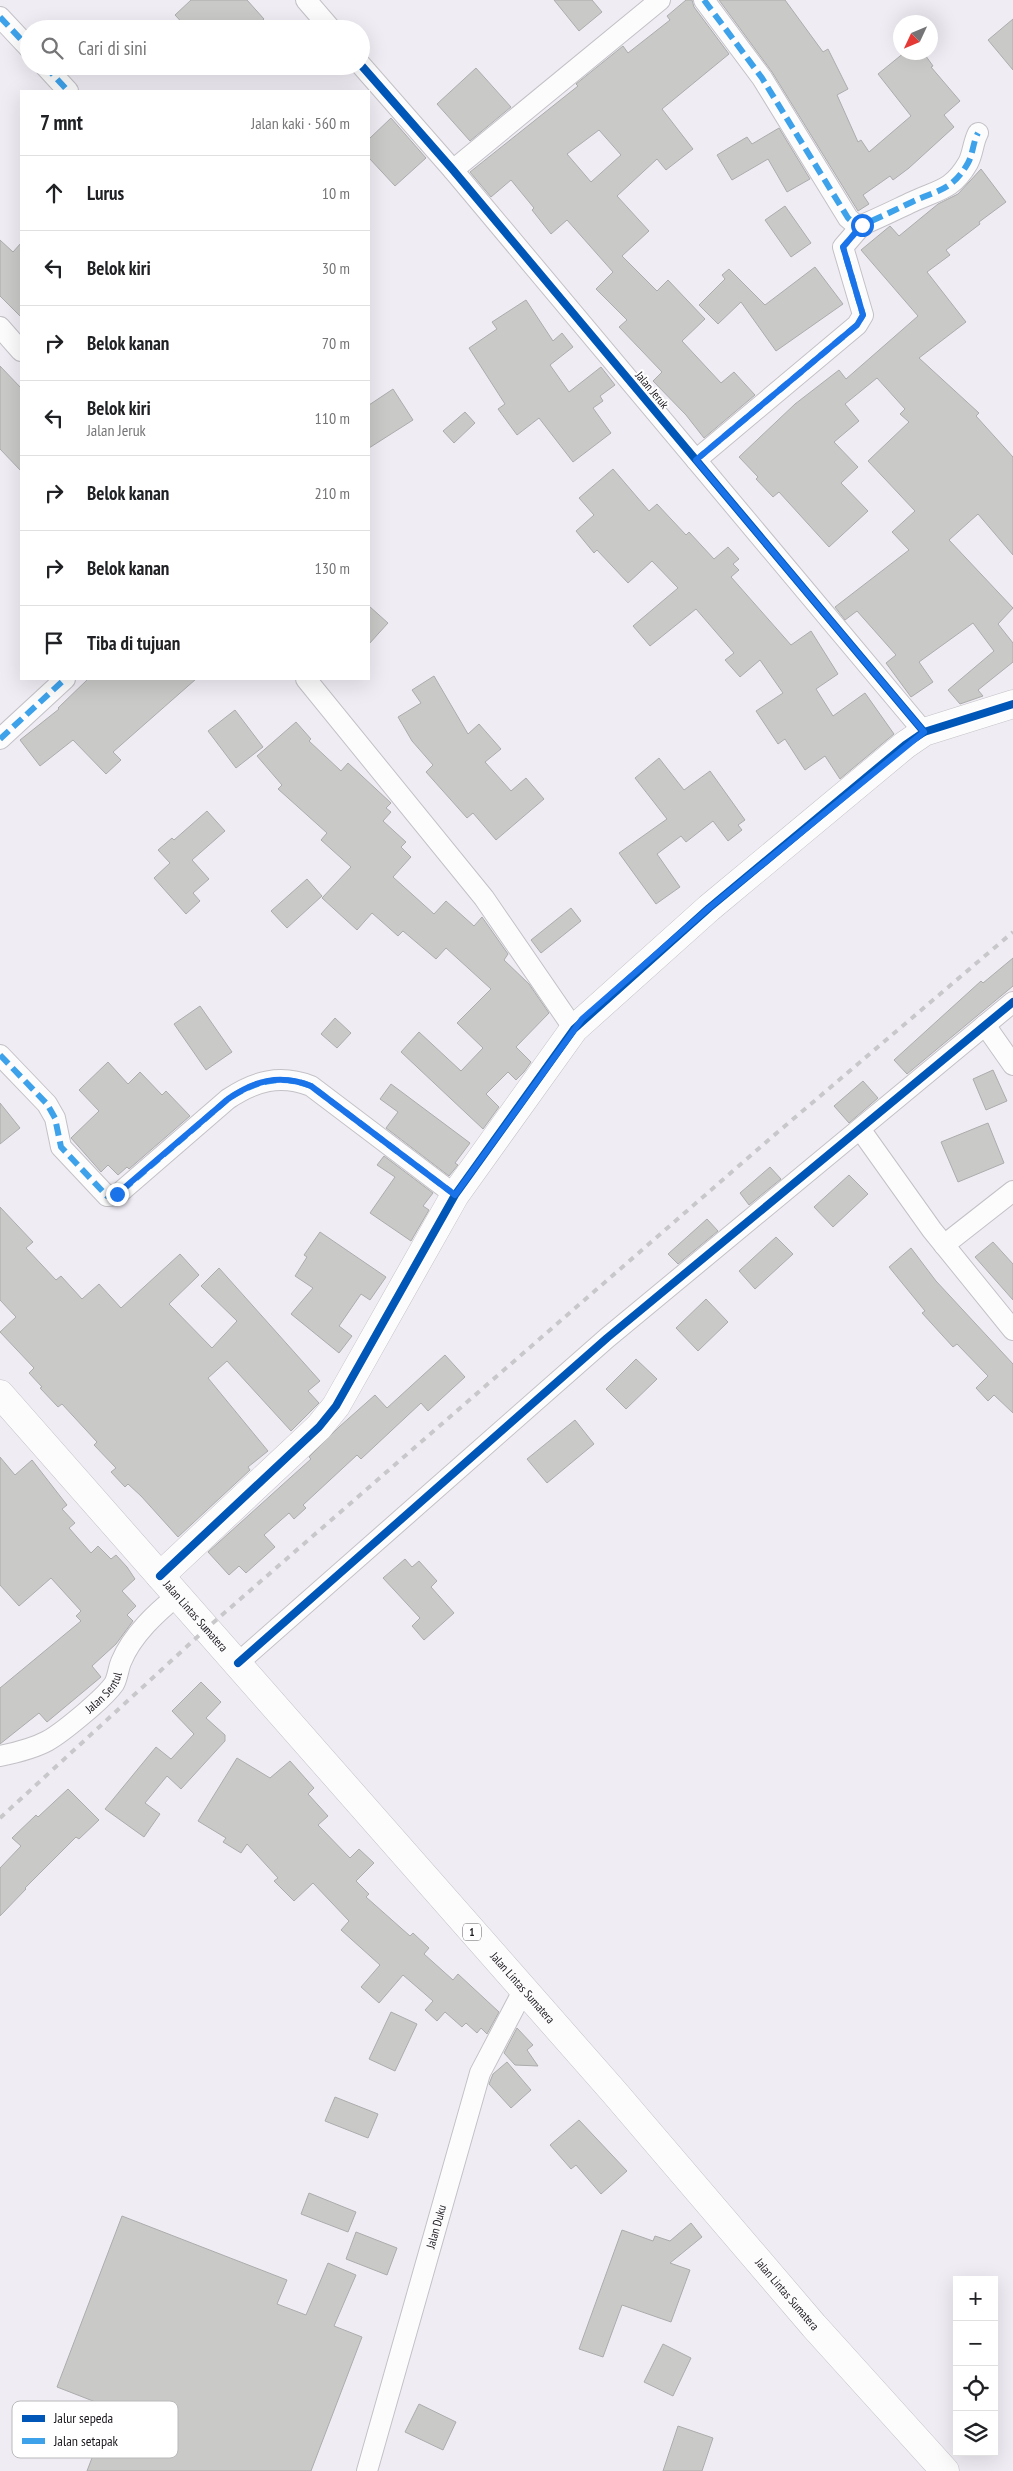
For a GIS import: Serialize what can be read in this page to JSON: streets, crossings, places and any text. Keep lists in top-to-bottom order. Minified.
{"streets":{"main road":["Jalan Lintas Sumatera","1"],"street":["Jalan Jeruk","Jalan Sentul","Jalan Duku"]},"crossings":[["Jalan Lintas Sumatera","Jalan Sentul"],["Jalan Lintas Sumatera","Jalan Duku"]],"legend":["Jalur sepeda","Jalan setapak"],"north":"bottom left","page":{"search":"Cari di sini","heading":["7 mnt","Jalan kaki · 560 m"],"list":[["Lurus","10 m"],["Belok kiri","30 m"],["Belok kanan","70 m"],["Belok kiri","Jalan Jeruk","110 m"],["Belok kanan","210 m"],["Belok kanan","130 m"],"Tiba di tujuan"],"map_buttons":["+","−"]}}
